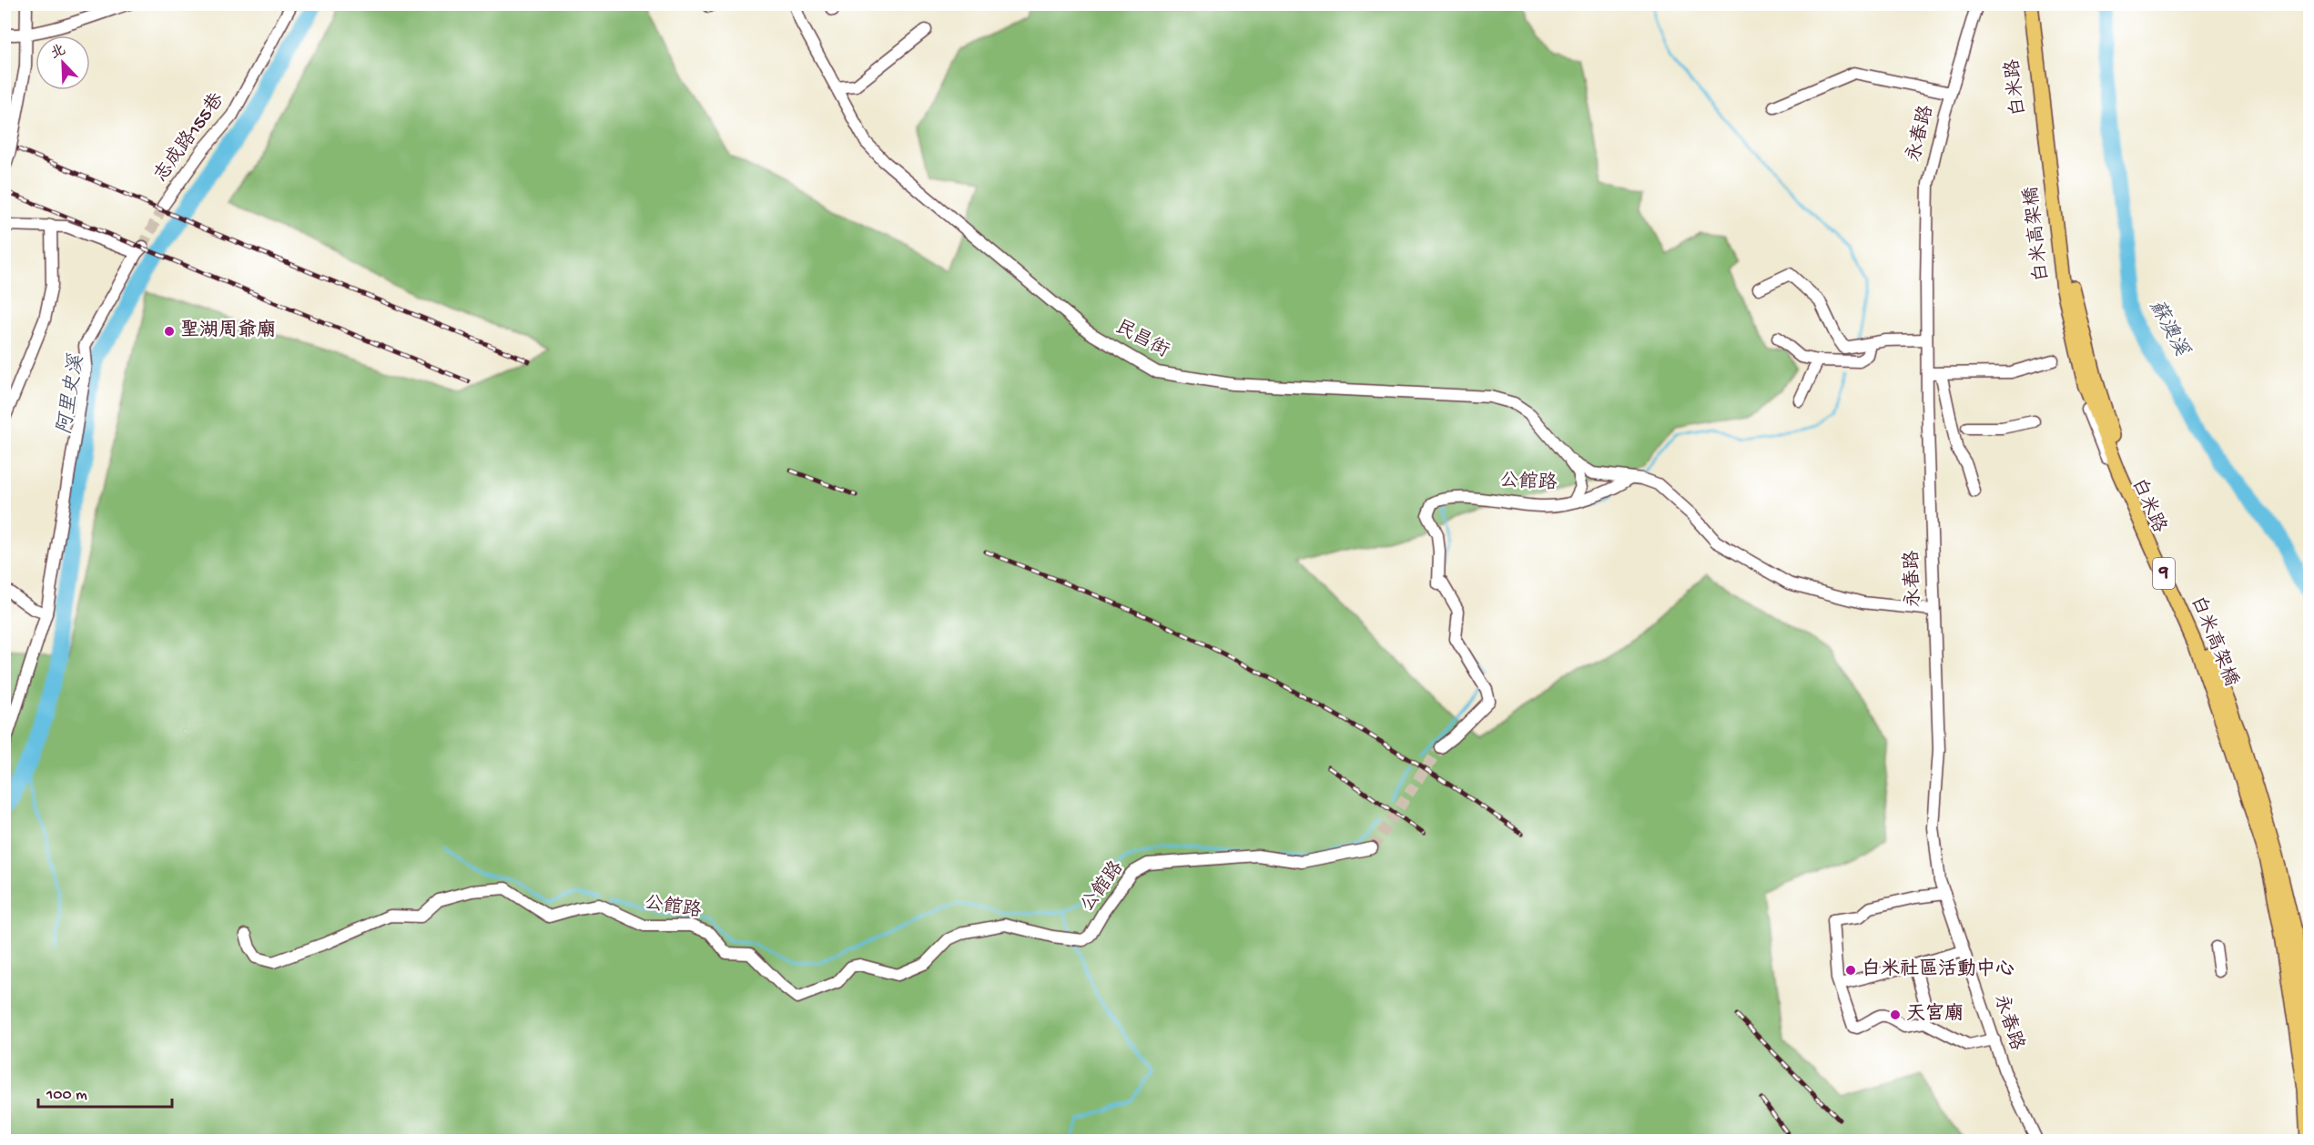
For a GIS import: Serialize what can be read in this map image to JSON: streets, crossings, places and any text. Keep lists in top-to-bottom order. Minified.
{"streets":{"main road":["白米高架橋","9"],"street":["白米路","永春路","志成路155巷","民昌街","公館路"]},"crossings":[["白米路","白米高架橋"],["民昌街","公館路"]],"water":["蘇澳溪","阿里史溪"],"places":["聖湖周爺廟","白米社區活動中心","天宮廟"],"scale_bar":"100 m","north":"top left"}
